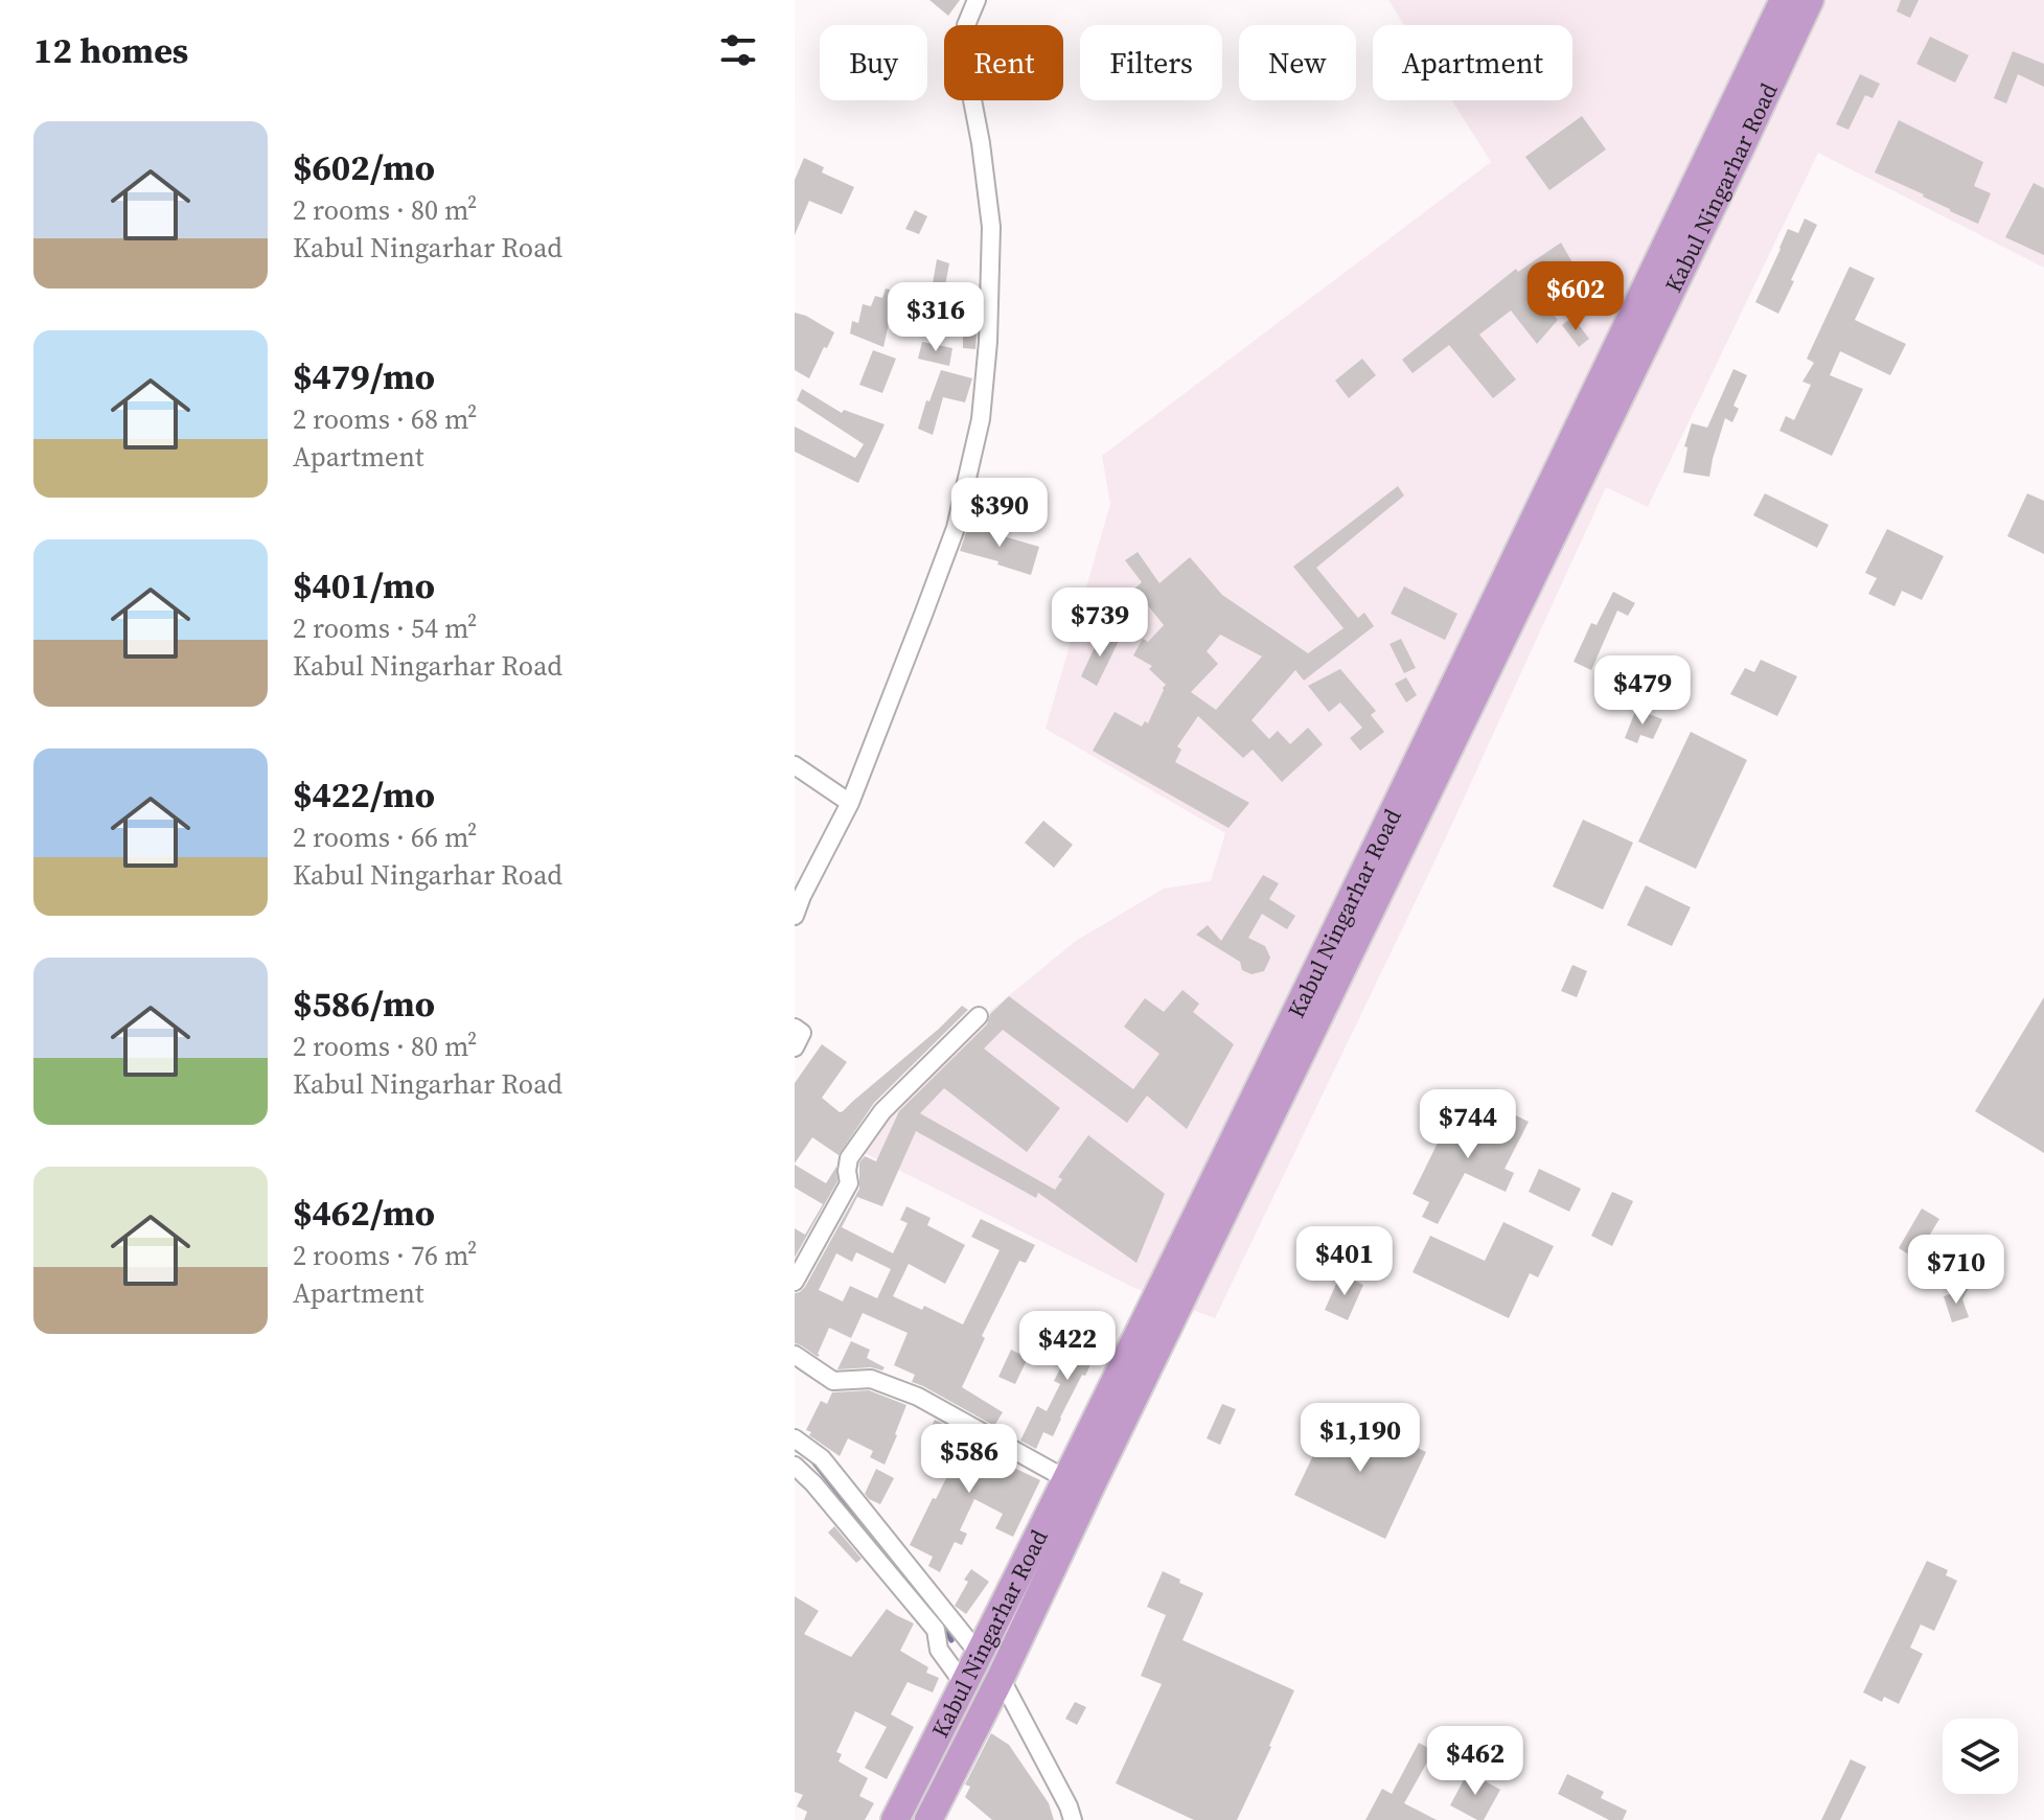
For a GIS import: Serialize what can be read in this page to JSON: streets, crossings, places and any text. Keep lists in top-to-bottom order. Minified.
{"streets":{"highway":["Kabul Ningarhar Road"]},"page":{"heading":"12 homes","chip":["Buy","Rent","Filters","New","Apartment"],"list":[{"name":"$602/mo","note":"2 rooms · 80 m² · Kabul Ningarhar Road"},{"name":"$479/mo","note":"2 rooms · 68 m² · Apartment"},{"name":"$401/mo","note":"2 rooms · 54 m² · Kabul Ningarhar Road"},{"name":"$422/mo","note":"2 rooms · 66 m² · Kabul Ningarhar Road"},{"name":"$586/mo","note":"2 rooms · 80 m² · Kabul Ningarhar Road"},{"name":"$462/mo","note":"2 rooms · 76 m² · Apartment"}],"price":["$602","$316","$390","$739","$479","$744","$401","$710","$422","$1,190","$586","$462"]}}
